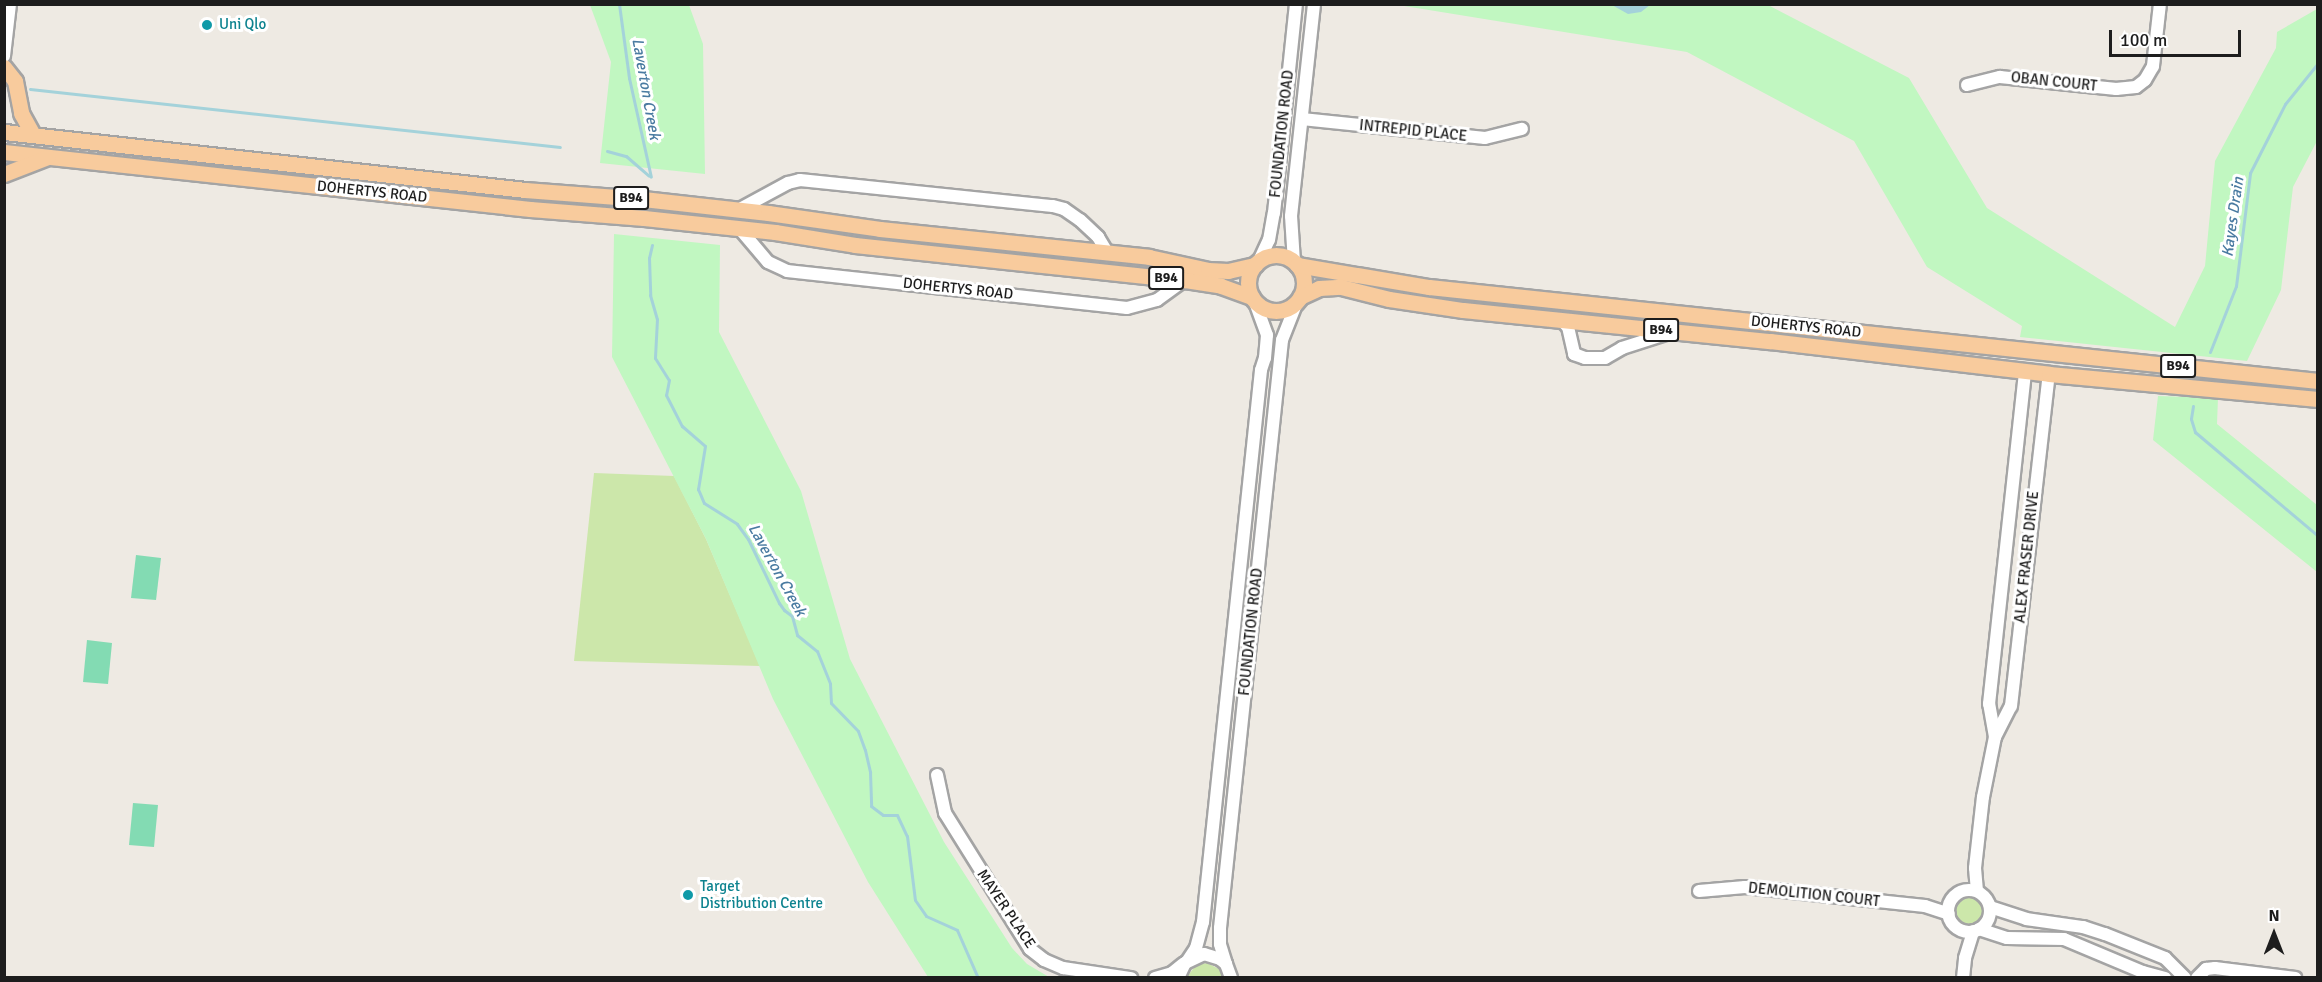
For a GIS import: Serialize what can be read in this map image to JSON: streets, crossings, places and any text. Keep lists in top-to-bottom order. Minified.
{"streets":{"main road":["DOHERTYS ROAD","B94"],"street":["OBAN COURT","INTREPID PLACE","FOUNDATION ROAD","ALEX FRASER DRIVE","DEMOLITION COURT","MAYER PLACE"]},"crossings":[["INTREPID PLACE","FOUNDATION ROAD"],["FOUNDATION ROAD","DOHERTYS ROAD"],["FOUNDATION ROAD","B94"],["DOHERTYS ROAD","B94"],["DOHERTYS ROAD","ALEX FRASER DRIVE"],["ALEX FRASER DRIVE","DEMOLITION COURT"]],"water":["Laverton Creek","Kayes Drain"],"places":["Uni Qlo","Target Distribution Centre"],"scale_bar":"100 m","north":"top"}
